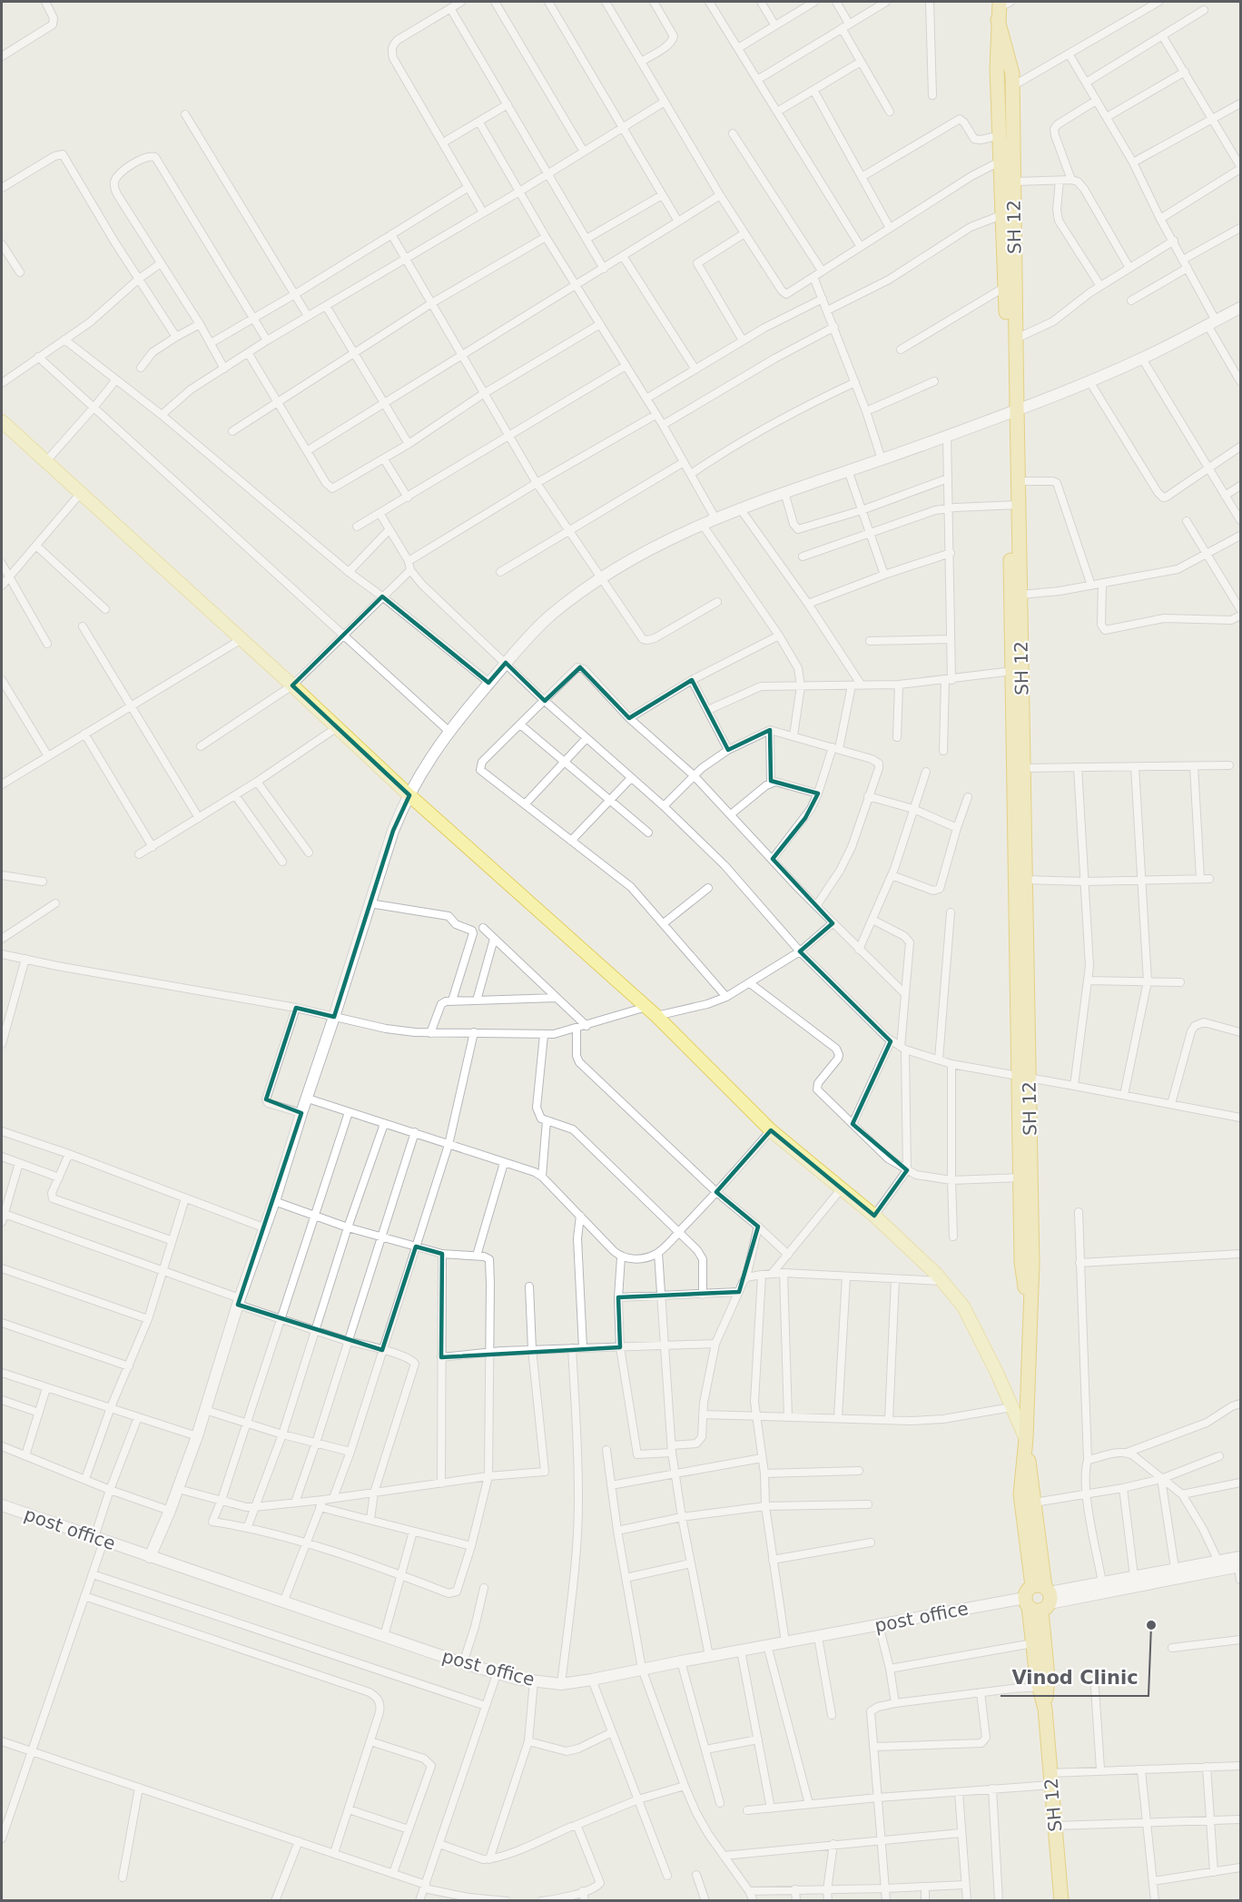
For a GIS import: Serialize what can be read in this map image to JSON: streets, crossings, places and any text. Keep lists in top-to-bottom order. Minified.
{"streets":{"highway":["SH 12"],"street":["post office"]},"crossings":[["SH 12","post office"]],"places":["Vinod Clinic"]}
